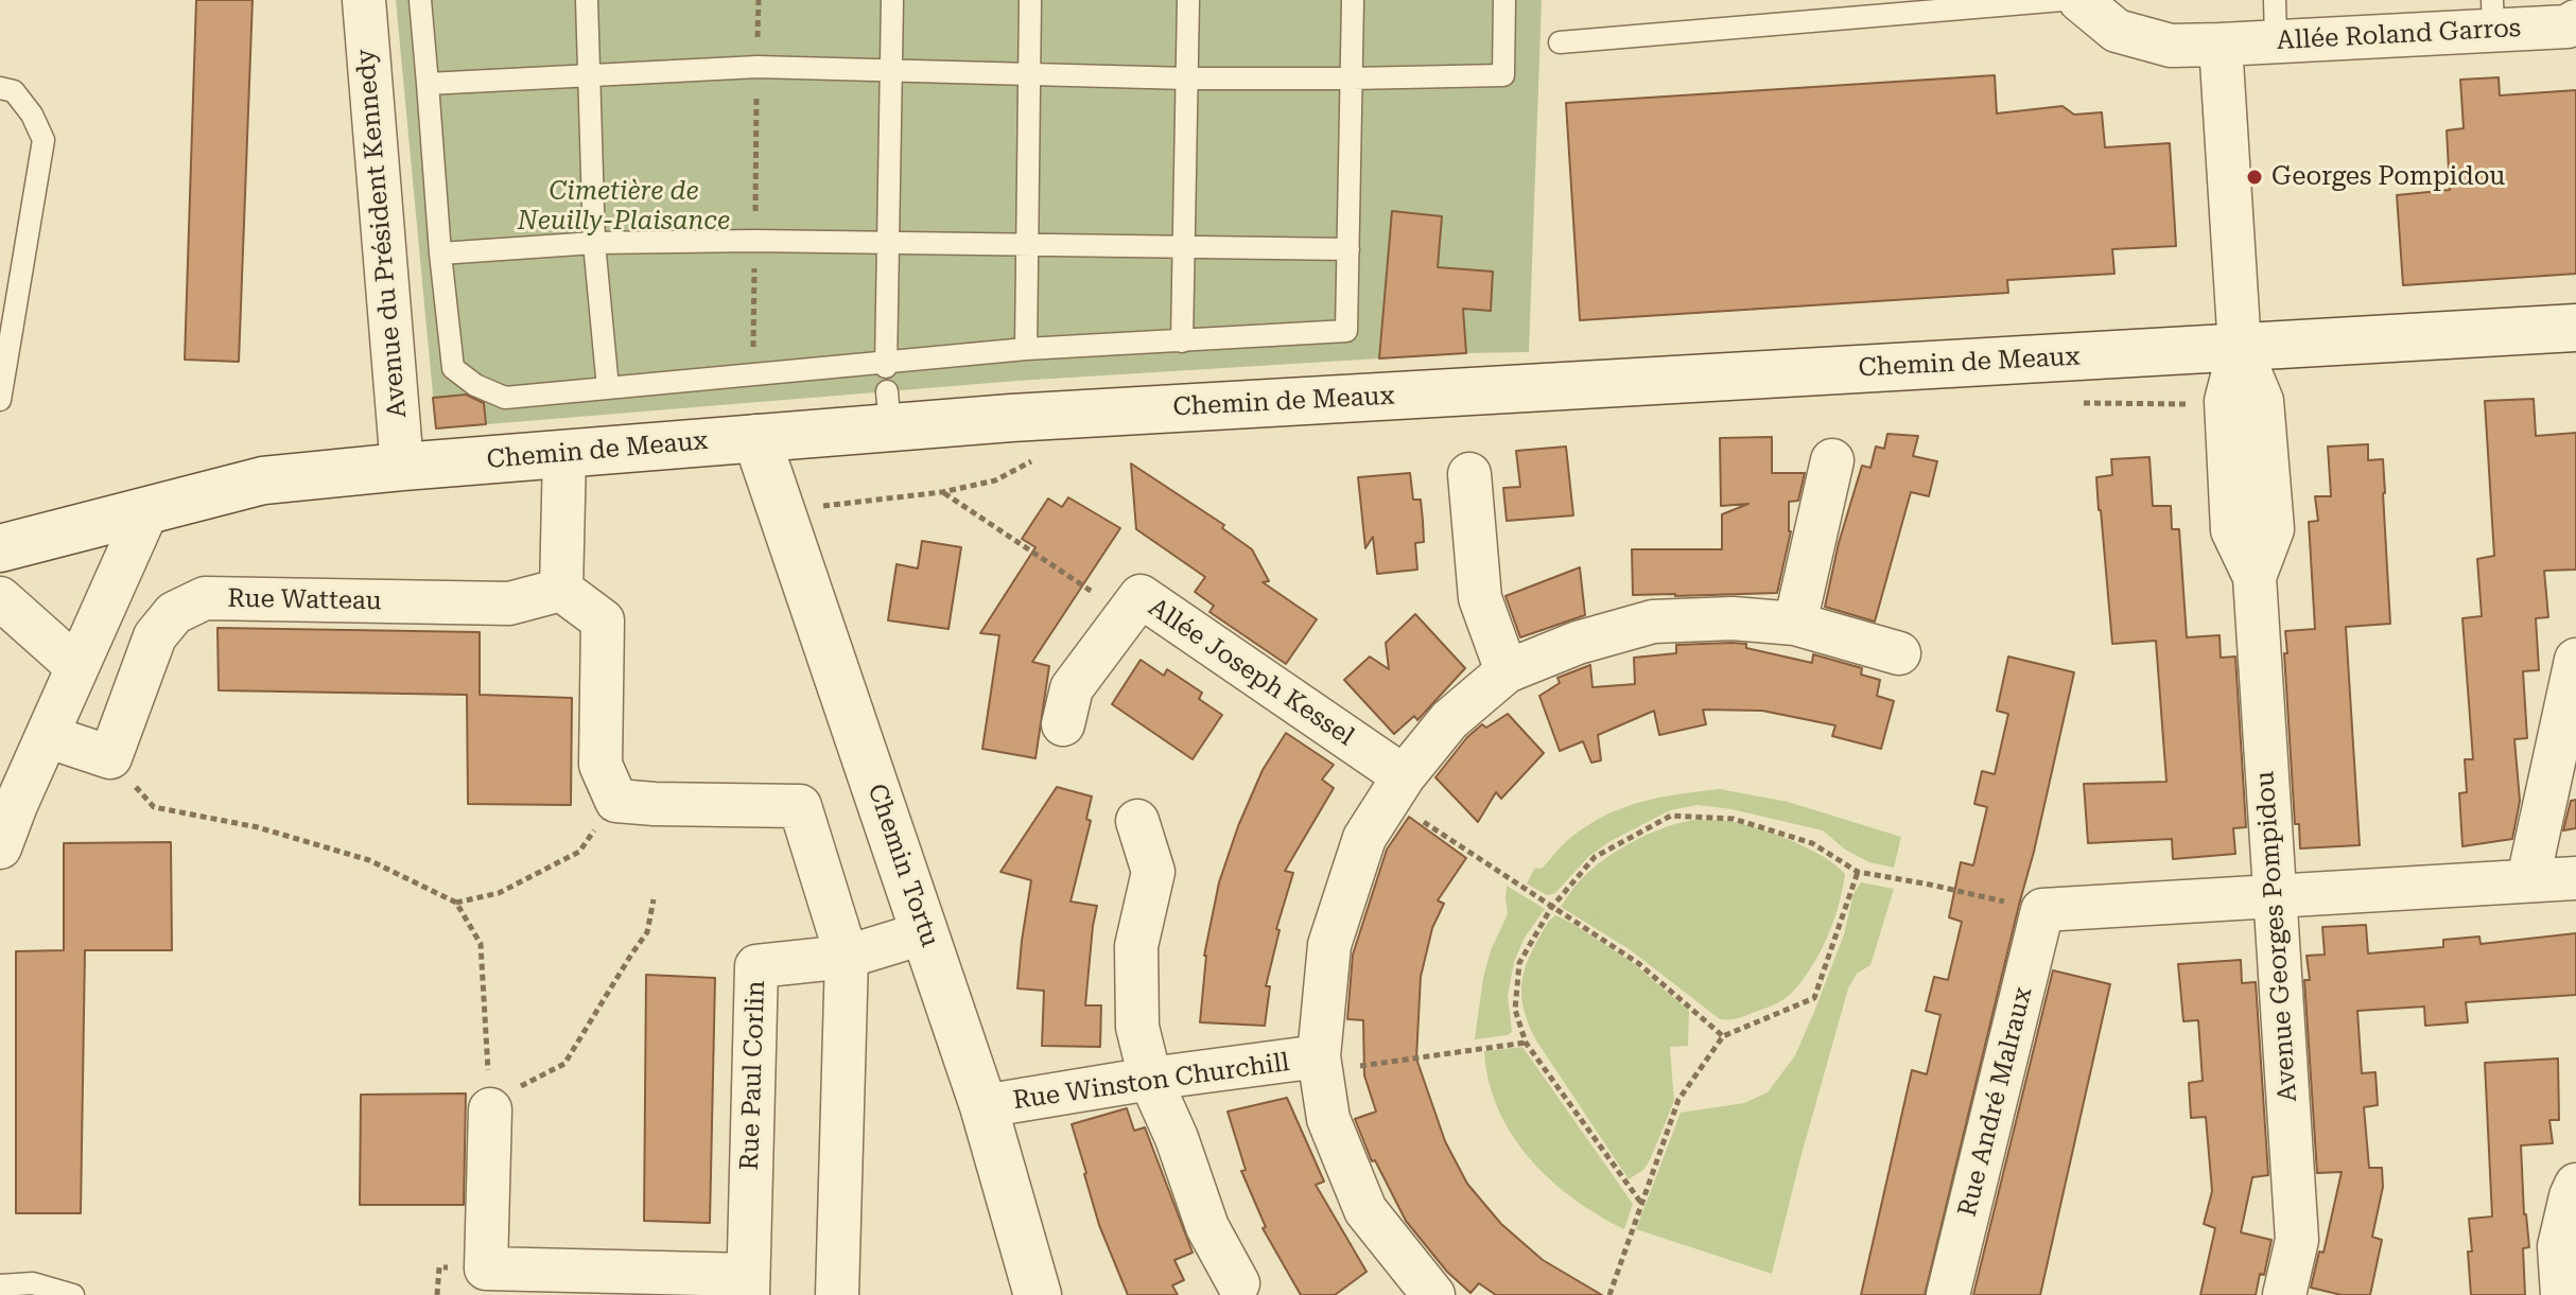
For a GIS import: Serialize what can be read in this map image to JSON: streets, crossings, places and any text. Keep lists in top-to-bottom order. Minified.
{"streets":{"main road":["Chemin de Meaux","Chemin Tortu"],"street":["Allée Roland Garros","Avenue du Président Kennedy","Rue Watteau","Allée Joseph Kessel","Avenue Georges Pompidou","Rue Paul Corlin","Rue Winston Churchill","Rue André Malraux"]},"crossings":[["Allée Roland Garros","Avenue Georges Pompidou"],["Avenue du Président Kennedy","Chemin de Meaux"],["Chemin de Meaux","Chemin Tortu"],["Chemin de Meaux","Avenue Georges Pompidou"],["Chemin Tortu","Rue Paul Corlin"],["Chemin Tortu","Rue Winston Churchill"]],"parks":["Cimetière de Neuilly-Plaisance"],"places":["Georges Pompidou"]}
